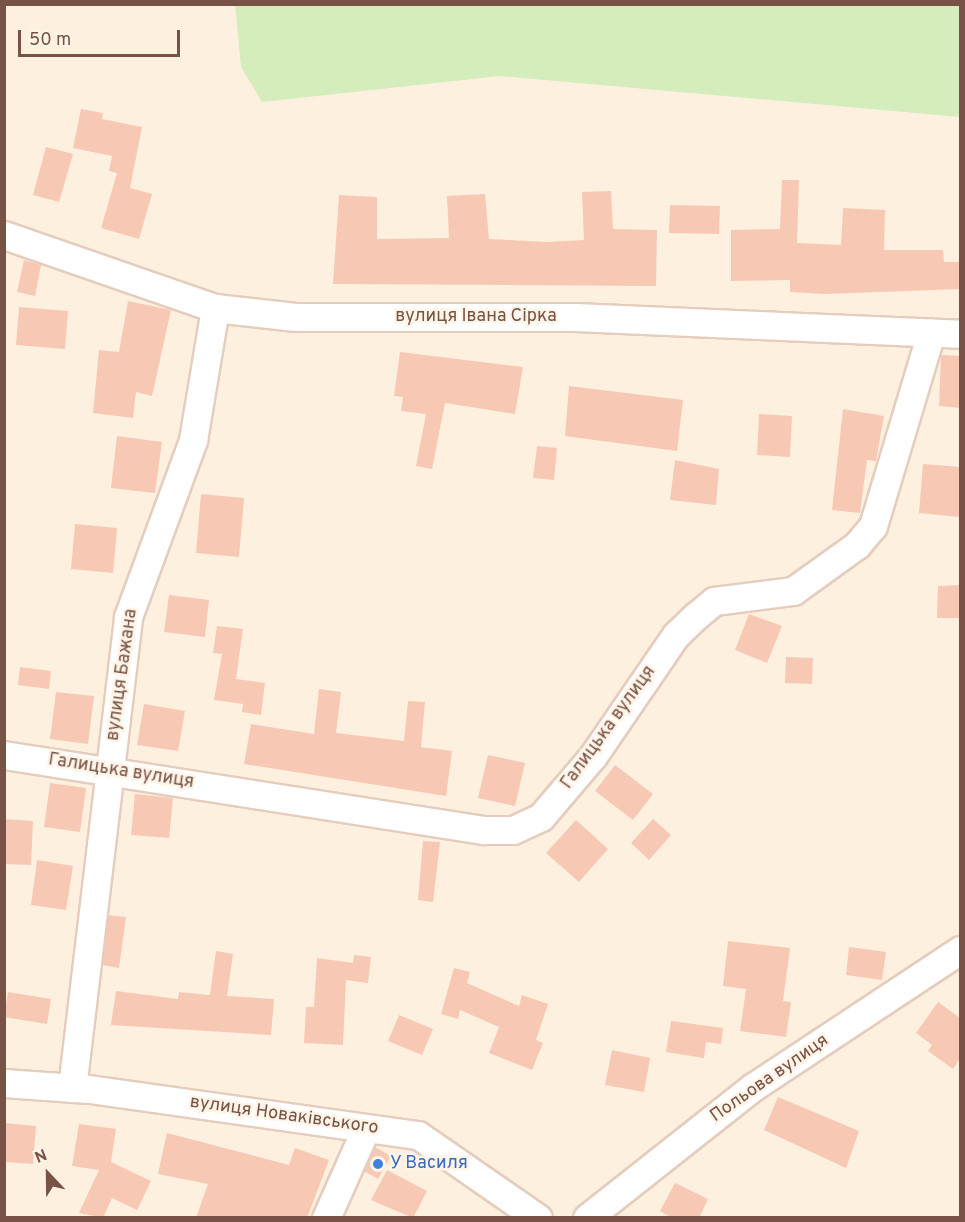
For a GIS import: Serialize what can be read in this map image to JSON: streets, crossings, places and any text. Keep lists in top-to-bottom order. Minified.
{"streets":{"street":["вулиця Івана Сірка","вулиця Бажана","Галицька вулиця","Польова вулиця","вулиця Новаківського"]},"crossings":[["вулиця Івана Сірка","вулиця Бажана"],["вулиця Івана Сірка","Галицька вулиця"],["вулиця Бажана","Галицька вулиця"],["вулиця Бажана","вулиця Новаківського"]],"places":["У Василя"],"scale_bar":"50 m","north":"top"}
